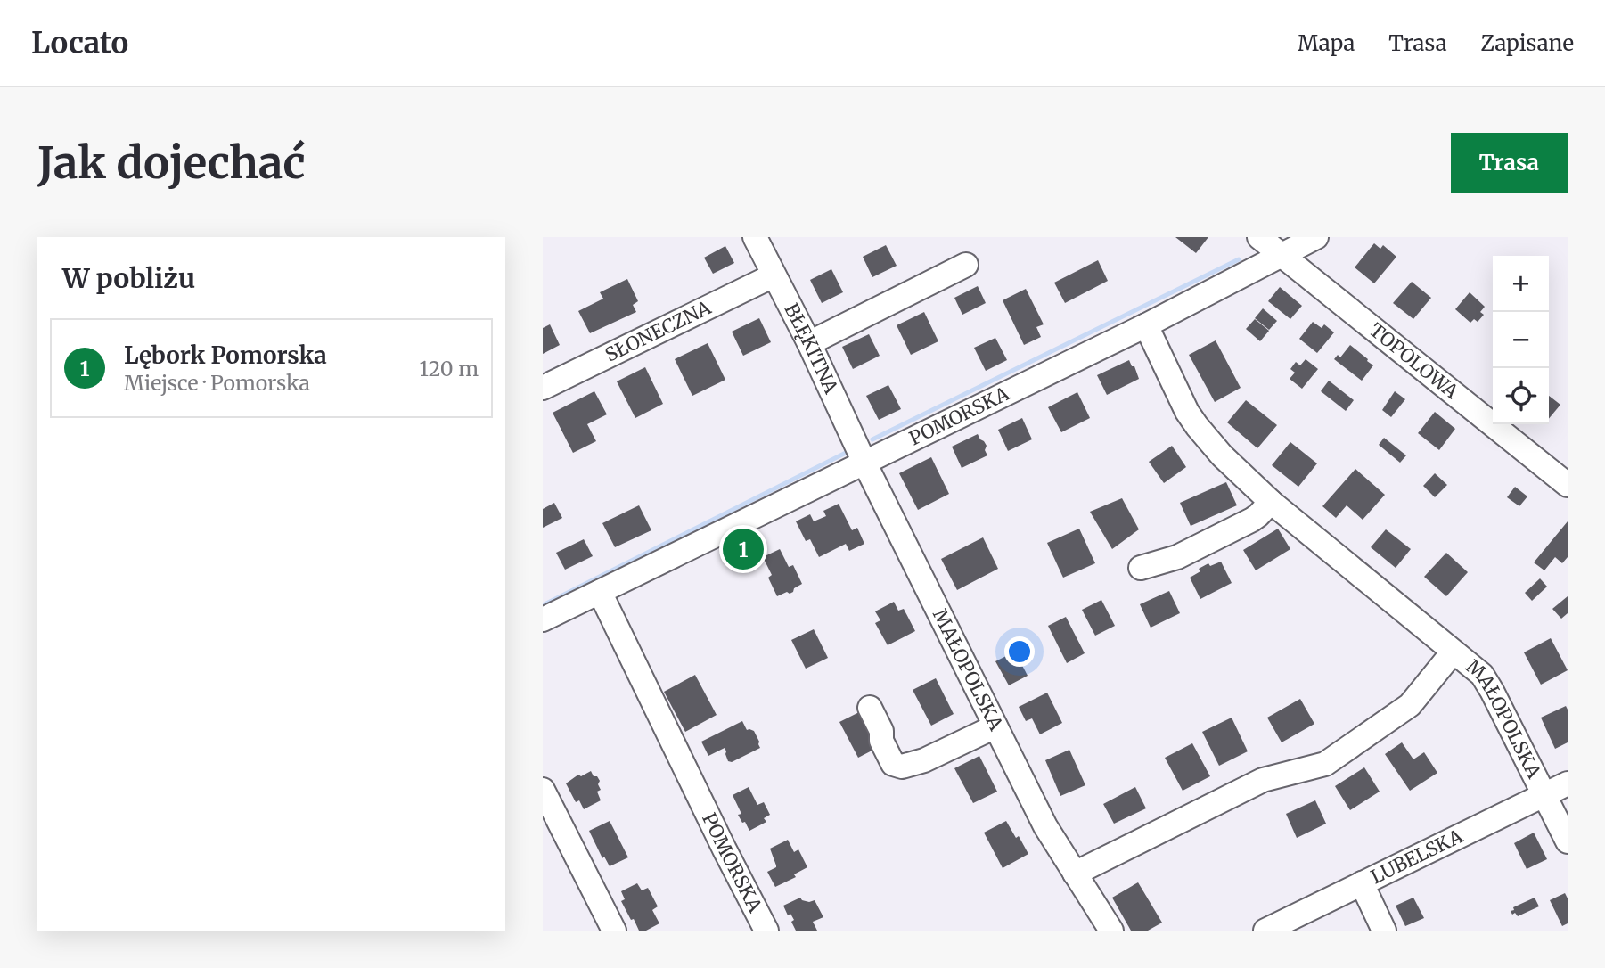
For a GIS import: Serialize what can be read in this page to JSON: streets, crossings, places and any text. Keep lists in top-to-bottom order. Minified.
{"streets":{"street":["SŁONECZNA","BŁĘKITNA","TOPOLOWA","POMORSKA","MAŁOPOLSKA","LUBELSKA"]},"crossings":[["SŁONECZNA","BŁĘKITNA"],["BŁĘKITNA","POMORSKA"],["BŁĘKITNA","MAŁOPOLSKA"],["TOPOLOWA","POMORSKA"],["POMORSKA","MAŁOPOLSKA"],["MAŁOPOLSKA","LUBELSKA"]],"page":{"header":"Locato","nav":["Mapa","Trasa","Zapisane"],"buttons":"Trasa","title":"Jak dojechać","heading":"W pobliżu","map_buttons":["+","−"],"list":[{"mark":"1","name":"Lębork Pomorska","note":"Miejsce · Pomorska","value":"120 m"}],"pins":"1"}}
